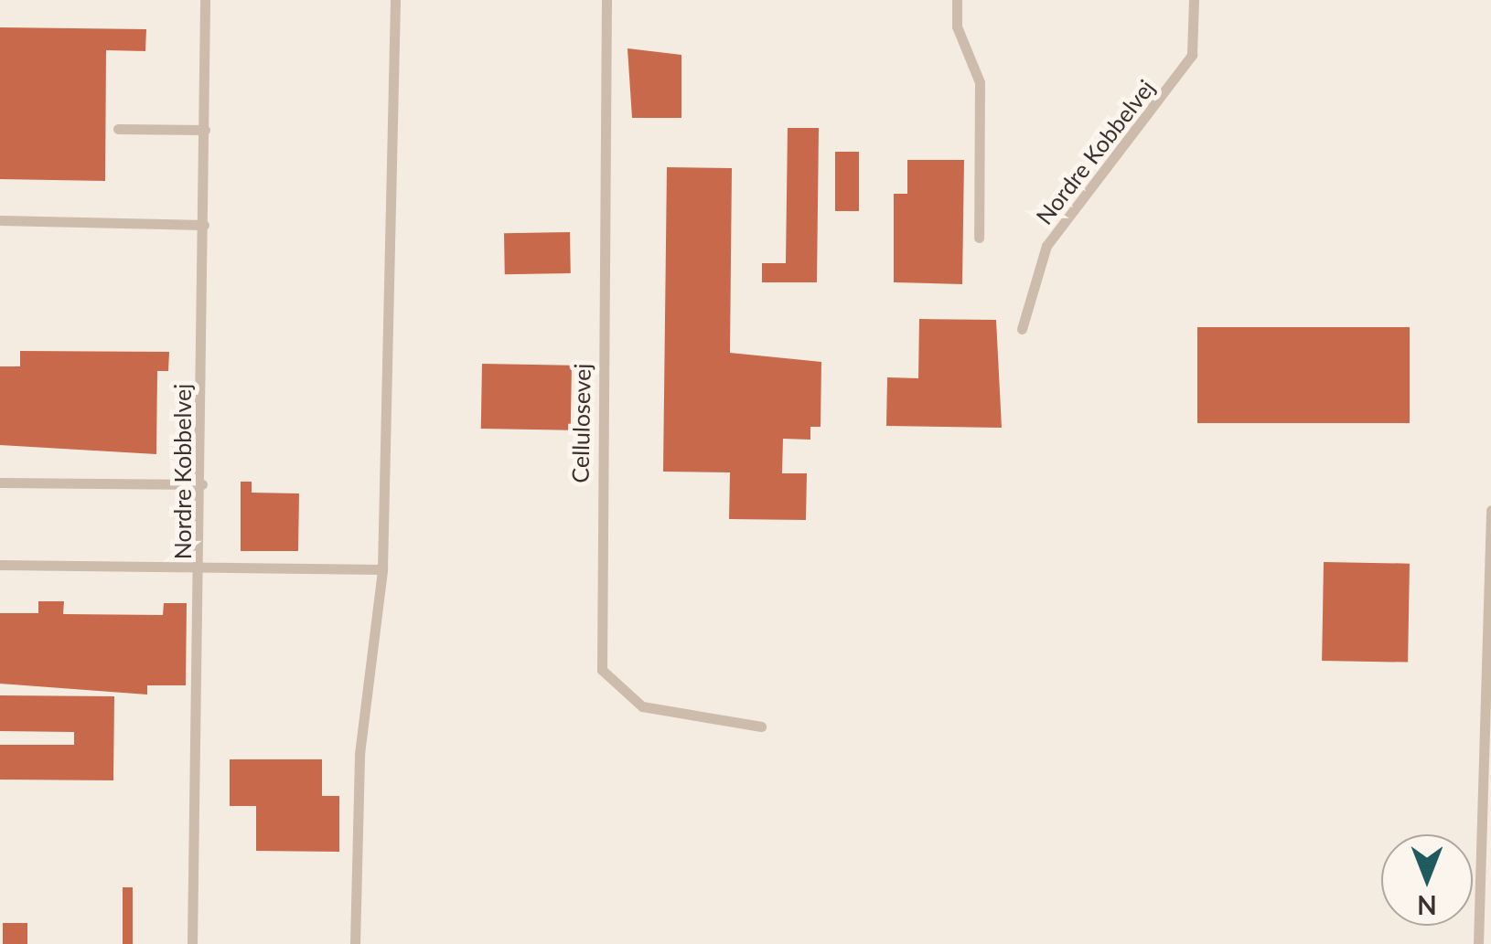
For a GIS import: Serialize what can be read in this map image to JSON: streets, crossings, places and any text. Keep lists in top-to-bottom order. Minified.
{"streets":{"lane":["Nordre Kobbelvej","Cellulosevej"]},"north":"bottom"}
